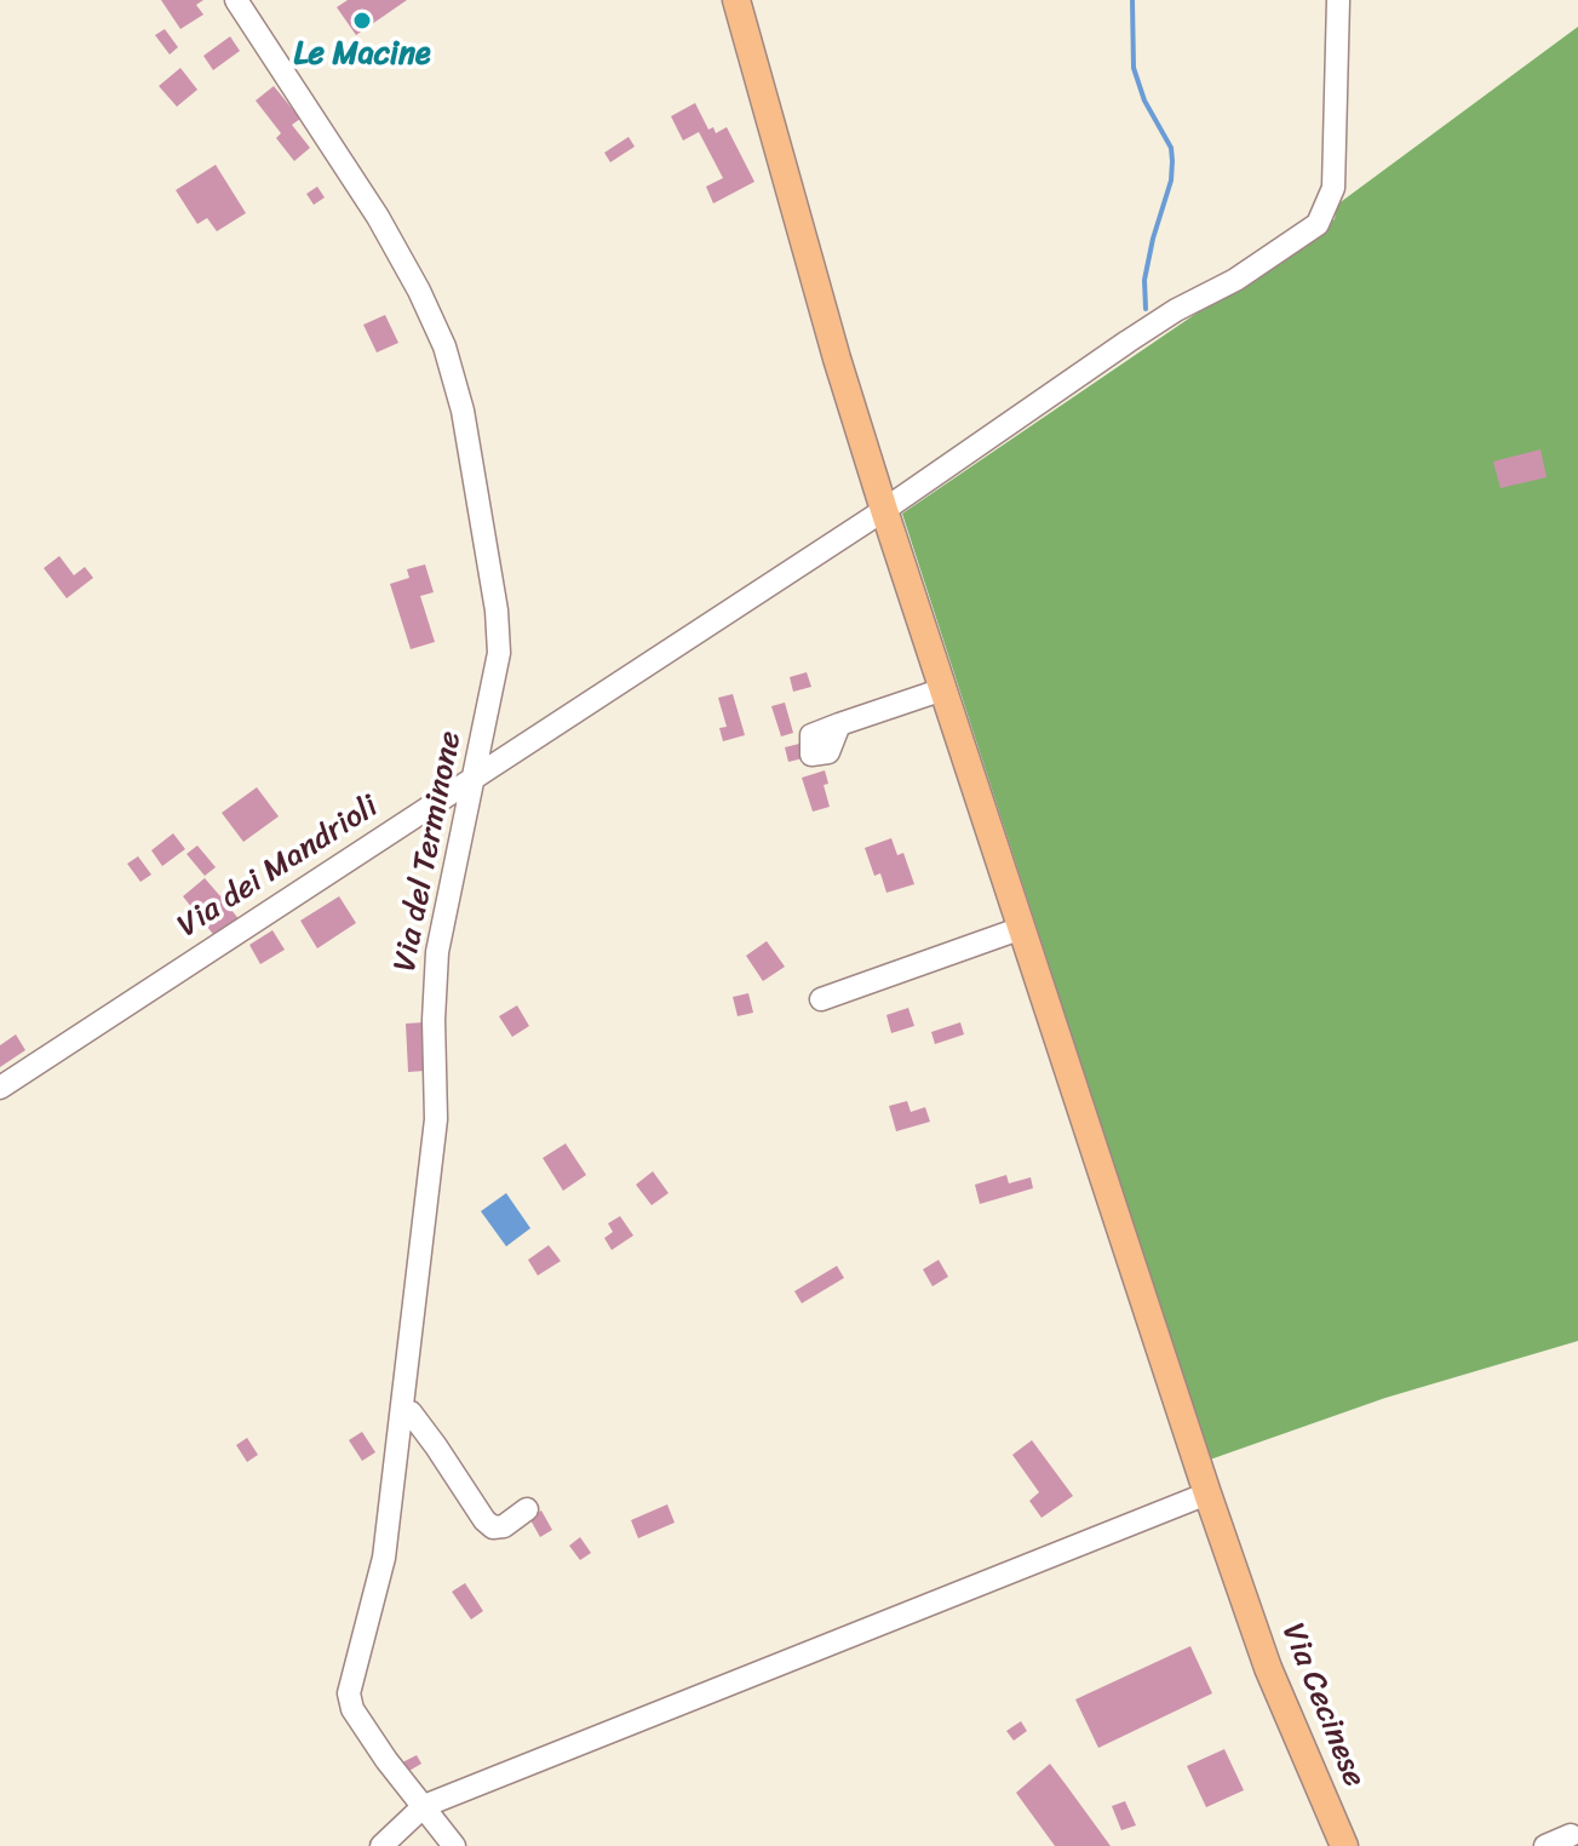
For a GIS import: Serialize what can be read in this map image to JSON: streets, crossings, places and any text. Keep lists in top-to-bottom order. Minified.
{"streets":{"main road":["Via Cecinese"],"street":["Via del Terminone","Via dei Mandrioli"]},"crossings":[["Via del Terminone","Via dei Mandrioli"],["Via dei Mandrioli","Via Cecinese"]],"places":["Le Macine"]}
